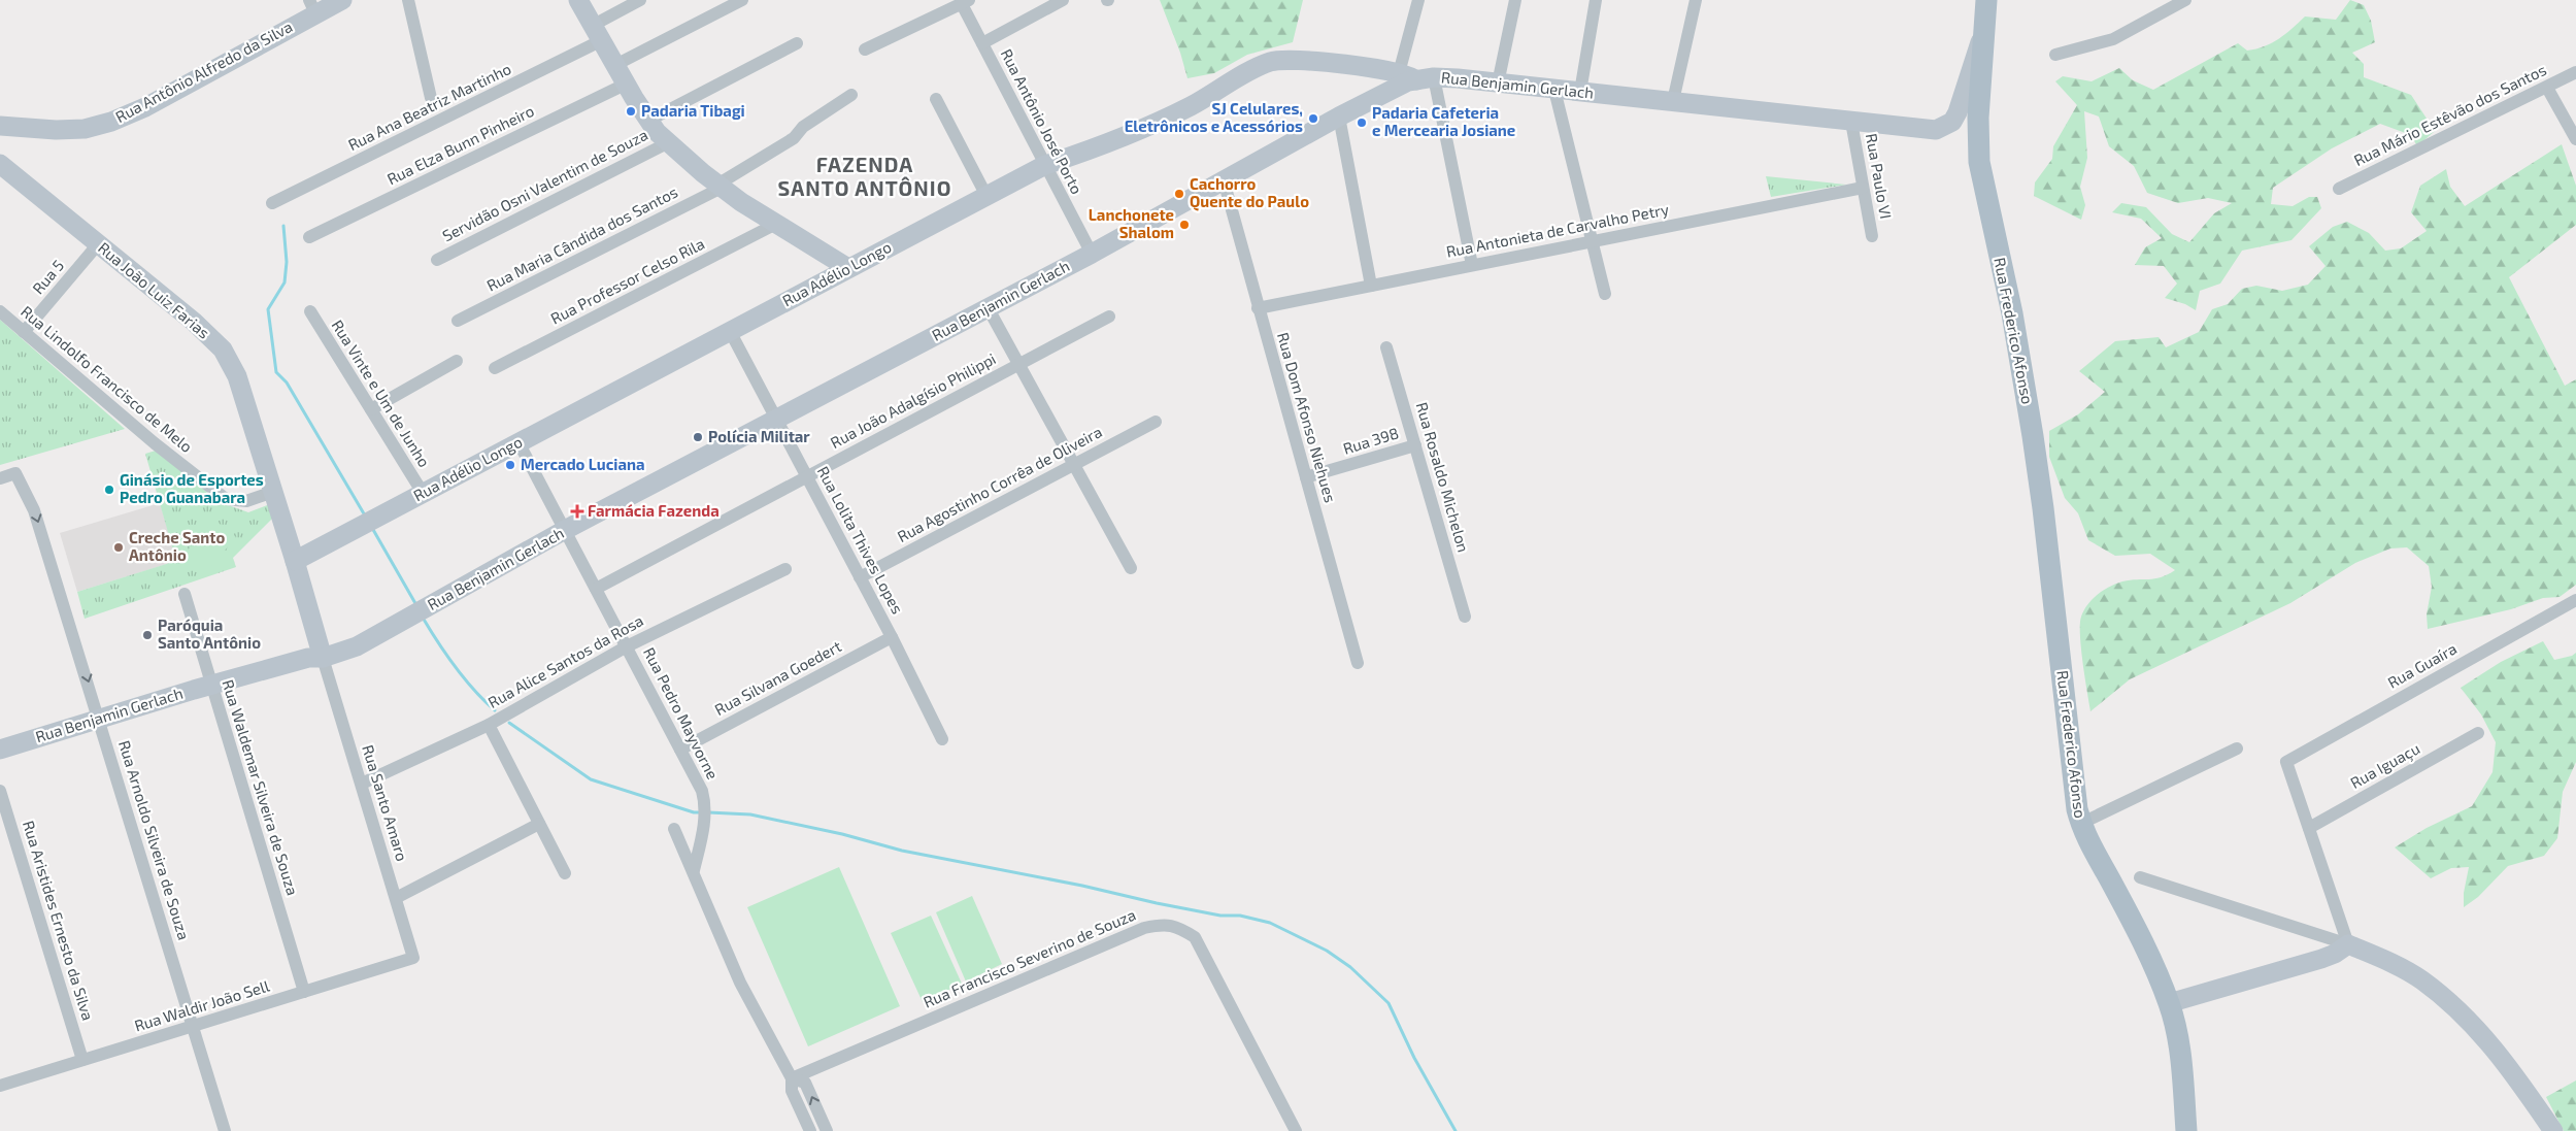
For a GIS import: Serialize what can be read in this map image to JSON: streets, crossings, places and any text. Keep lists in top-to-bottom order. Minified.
{"streets":{"main road":["Rua Frederico Afonso"],"street":["Rua Antônio Alfredo da Silva","Rua Benjamin Gerlach","Rua Ana Beatriz Martinho","Rua Mário Estêvão dos Santos","Rua Antônio José Porto","Rua Elza Bunn Pinheiro","Rua Paulo VI","Servidão Osni Valentim de Souza","Rua Antonieta de Carvalho Petry","Rua Maria Cândida dos Santos","Rua Adélio Longo","Rua 5","Rua Professor Celso Rila","Rua João Luiz Farias","Rua Lindolfo Francisco de Melo","Rua Vinte e Um de Junho","Rua João Adalgísio Philippi","Rua Dom Afonso Niehues","Rua 398","Rua Rosaldo Michelon","Rua Agostinho Corrêa de Oliveira","Rua Lolita Thives Lopes","Rua Alice Santos da Rosa","Rua Guaíra","Rua Silvana Goedert","Rua Pedro Mayvorne","Rua Iguaçu","Rua Waldemar Silveira de Souza","Rua Santo Amaro","Rua Arnoldo Silveira de Souza","Rua Aristides Ernesto da Silva","Rua Francisco Severino de Souza","Rua Waldir João Sell"]},"crossings":[["Rua Benjamin Gerlach","Rua Antônio José Porto"],["Rua Benjamin Gerlach","Rua Paulo VI"],["Rua Benjamin Gerlach","Rua Adélio Longo"],["Rua Benjamin Gerlach","Rua João Luiz Farias"],["Rua Benjamin Gerlach","Rua Frederico Afonso"],["Rua Benjamin Gerlach","Rua Dom Afonso Niehues"],["Rua Benjamin Gerlach","Rua Lolita Thives Lopes"],["Rua Benjamin Gerlach","Rua Pedro Mayvorne"],["Rua Benjamin Gerlach","Rua Waldemar Silveira de Souza"],["Rua Benjamin Gerlach","Rua Santo Amaro"],["Rua Benjamin Gerlach","Rua Arnoldo Silveira de Souza"],["Rua Antônio José Porto","Rua Adélio Longo"],["Rua Paulo VI","Rua Antonieta de Carvalho Petry"],["Rua Antonieta de Carvalho Petry","Rua Dom Afonso Niehues"],["Rua Adélio Longo","Rua João Luiz Farias"],["Rua Adélio Longo","Rua Vinte e Um de Junho"],["Rua Adélio Longo","Rua Lolita Thives Lopes"],["Rua Adélio Longo","Rua Pedro Mayvorne"],["Rua 5","Rua João Luiz Farias"],["Rua 5","Rua Lindolfo Francisco de Melo"],["Rua João Luiz Farias","Rua Lindolfo Francisco de Melo"],["Rua João Luiz Farias","Rua Santo Amaro"],["Rua João Adalgísio Philippi","Rua Lolita Thives Lopes"],["Rua João Adalgísio Philippi","Rua Pedro Mayvorne"],["Rua Dom Afonso Niehues","Rua 398"],["Rua 398","Rua Rosaldo Michelon"],["Rua Agostinho Corrêa de Oliveira","Rua Lolita Thives Lopes"],["Rua Lolita Thives Lopes","Rua Silvana Goedert"],["Rua Alice Santos da Rosa","Rua Pedro Mayvorne"],["Rua Alice Santos da Rosa","Rua Santo Amaro"],["Rua Guaíra","Rua Iguaçu"],["Rua Silvana Goedert","Rua Pedro Mayvorne"],["Rua Waldemar Silveira de Souza","Rua Waldir João Sell"],["Rua Santo Amaro","Rua Waldir João Sell"],["Rua Arnoldo Silveira de Souza","Rua Waldir João Sell"],["Rua Aristides Ernesto da Silva","Rua Waldir João Sell"]],"one_way":["Rua Arnoldo Silveira de Souza"],"districts":["FAZENDA SANTO ANTÔNIO"],"places":{"other":["Padaria Tibagi","SJ Celulares, Eletrônicos e Acessórios","Padaria Cafeteria e Mercearia Josiane","Cachorro Quente do Paulo","Lanchonete Shalom","Polícia Militar","Mercado Luciana","Ginásio de Esportes Pedro Guanabara","Creche Santo Antônio","Paróquia Santo Antônio"],"health":["Farmácia Fazenda"]}}
